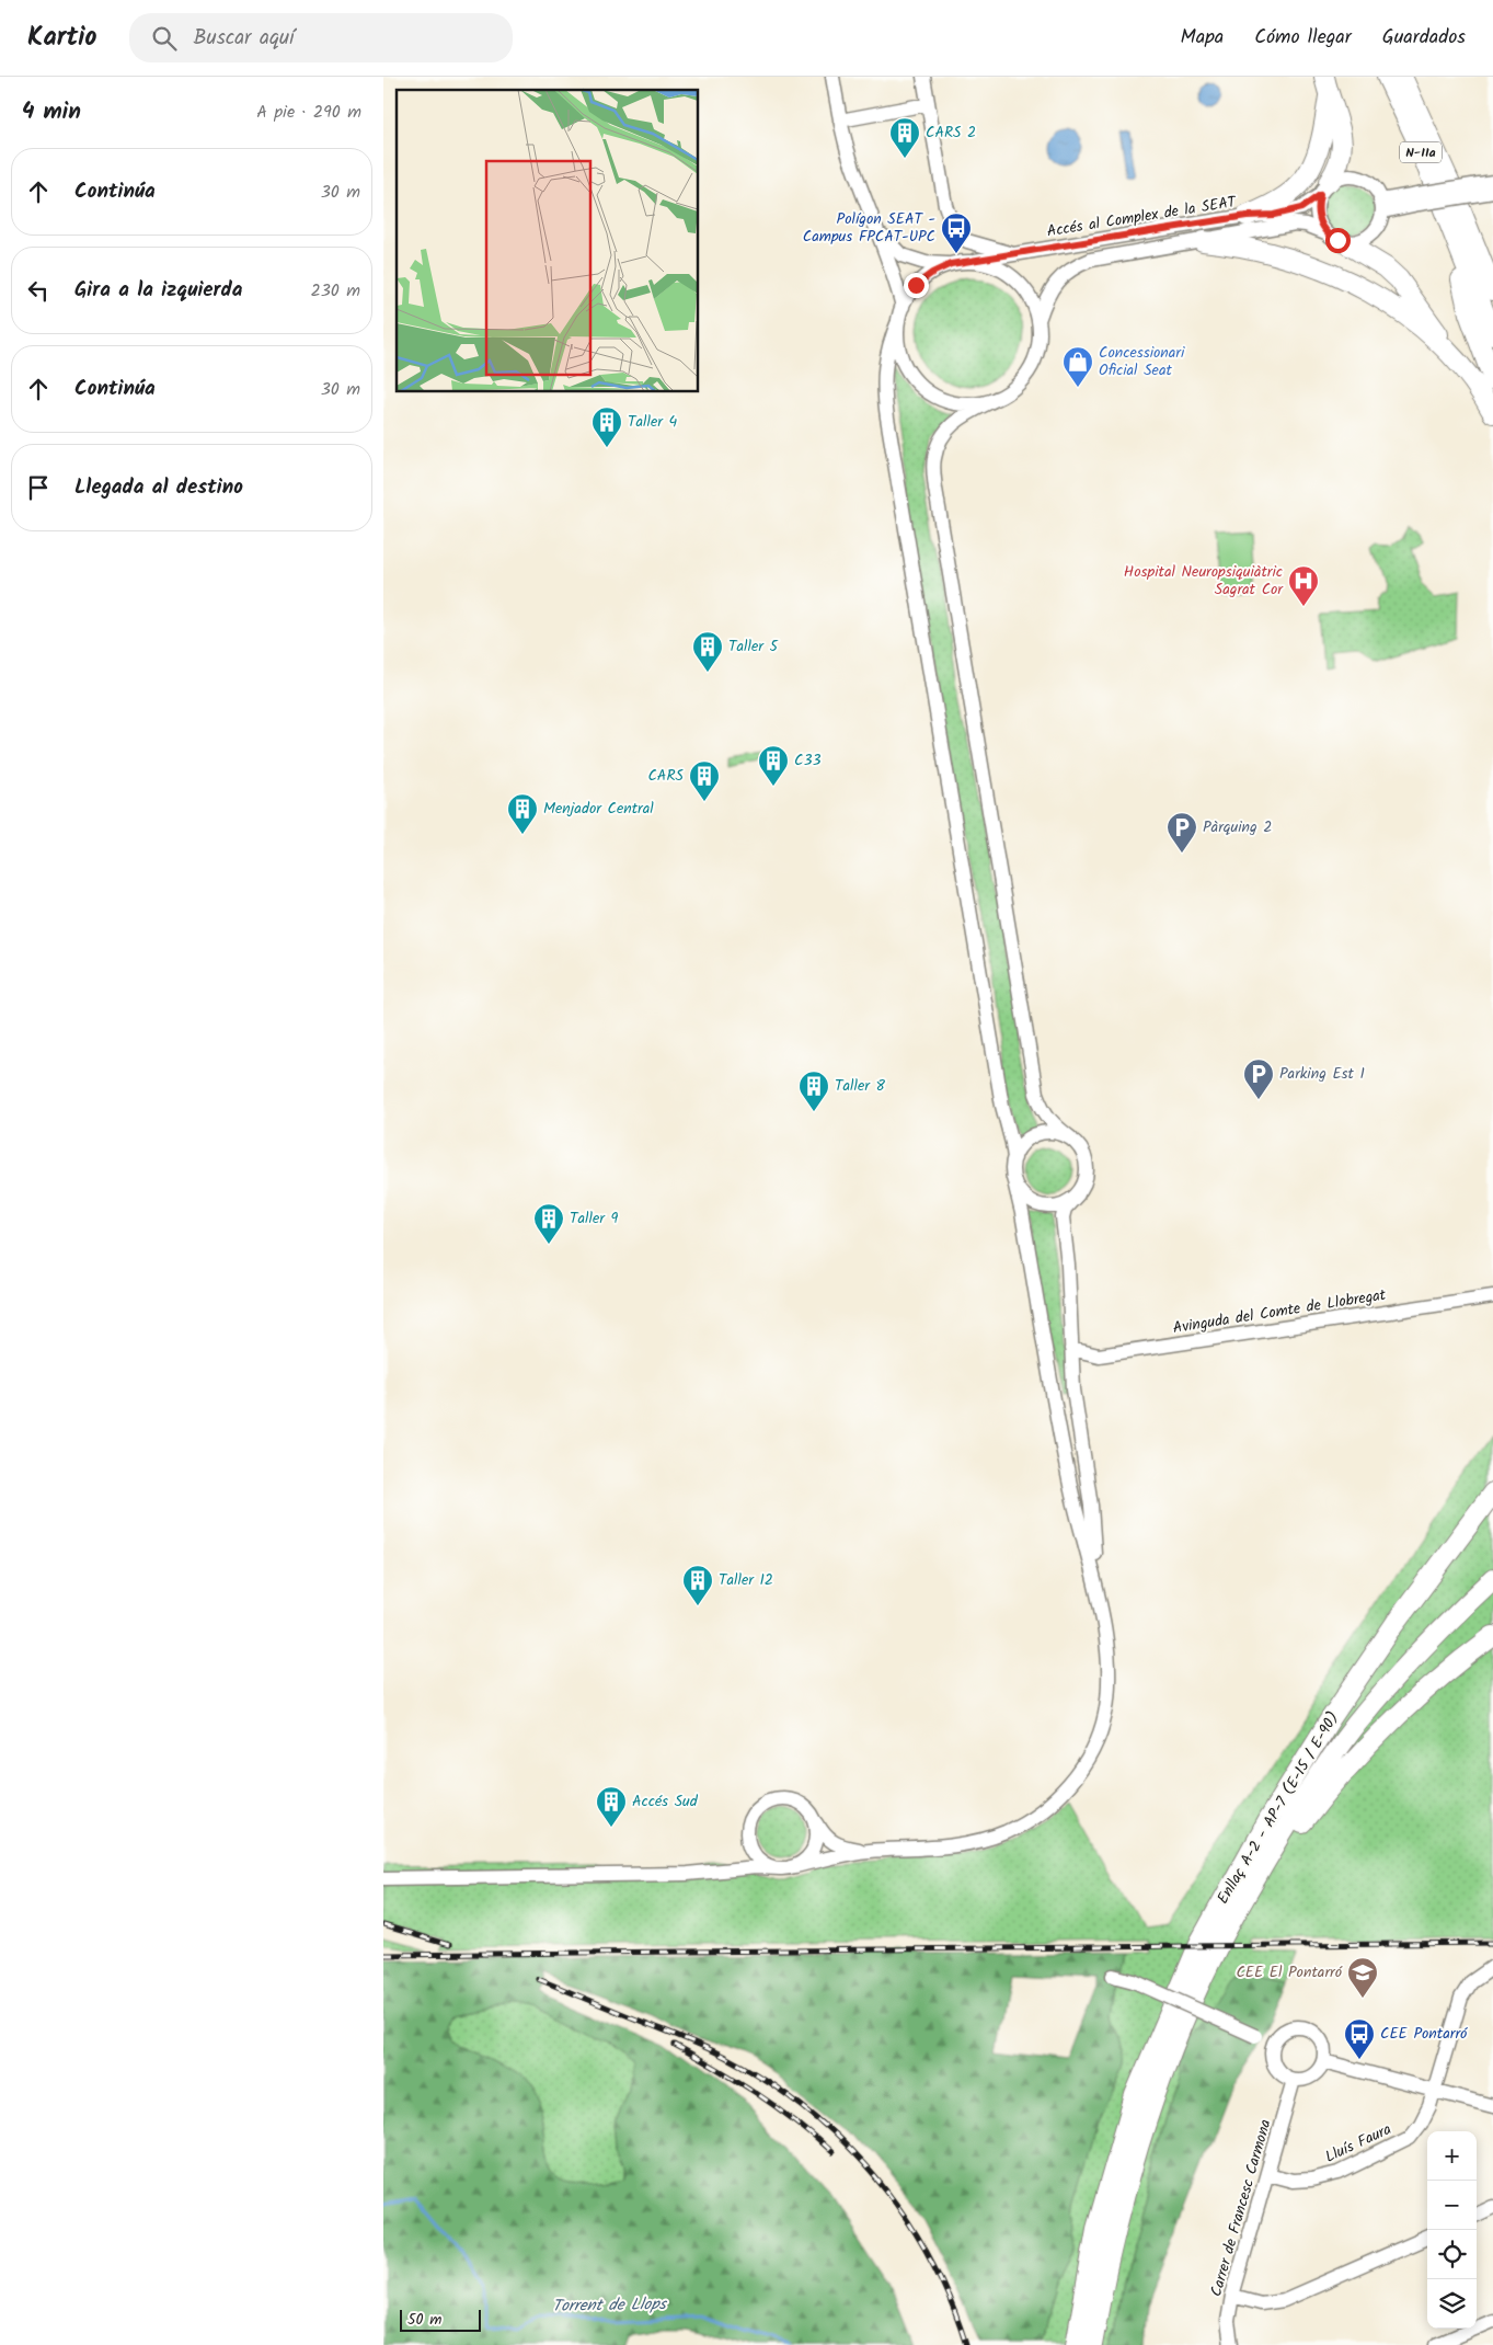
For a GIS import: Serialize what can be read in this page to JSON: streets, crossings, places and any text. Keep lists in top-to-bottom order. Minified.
{"streets":{"highway":["N-IIa","Enllaç A-2 - AP-7 (E-15 / E-90)"],"street":["Accés al Complex de la SEAT","Avinguda del Comte de Llobregat","Lluís Faura","Carrer de Francesc Carmona"]},"crossings":[["Lluís Faura","Carrer de Francesc Carmona"]],"water":["Torrent de Llops"],"places":{"building":["CARS 2","Taller 4","Taller 5","C33","CARS","Menjador Central","Taller 8","Taller 9","Taller 12","Accés Sud"],"bus stop":["Polígon SEAT - Campus FPCAT-UPC","CEE Pontarró"],"shop":["Concessionari Oficial Seat"],"hospital":["Hospital Neuropsiquiàtric Sagrat Cor"],"parking":["Pàrquing 2","Parking Est 1"],"school or university":["CEE El Pontarró"]},"scale_bar":"50 m","page":{"header":"Kartio","search":"Buscar aquí","nav":["Mapa","Cómo llegar","Guardados"],"heading":["4 min","A pie · 290 m"],"list":[["Continúa","30 m"],["Gira a la izquierda","230 m"],["Continúa","30 m"],"Llegada al destino"],"map_buttons":["+","−"],"scale":"50 m"}}
